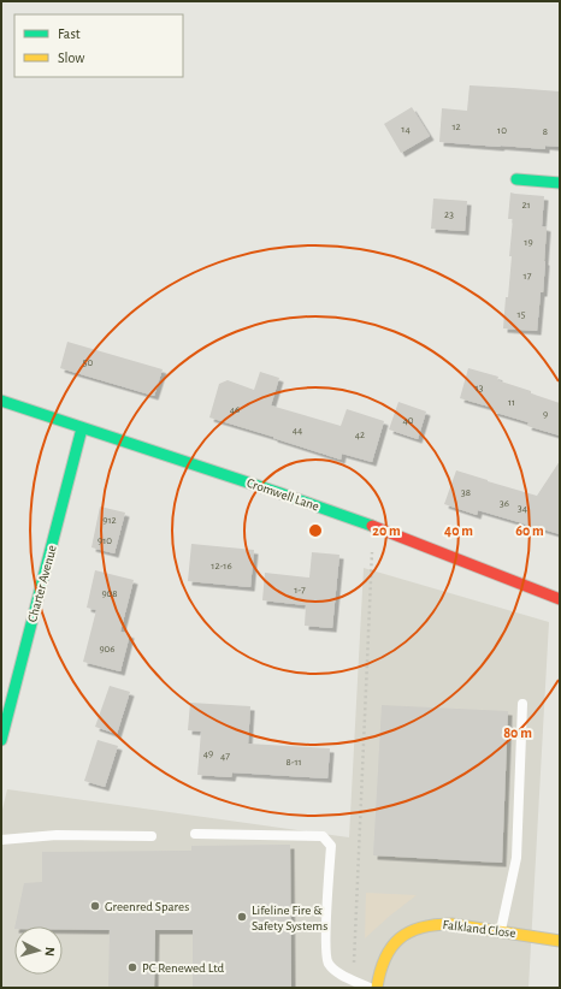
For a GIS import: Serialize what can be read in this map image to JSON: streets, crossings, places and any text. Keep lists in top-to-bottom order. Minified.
{"streets":{"street":["Cromwell Lane","Charter Avenue","Falkland Close"]},"crossings":[["Cromwell Lane","Charter Avenue"]],"places":["Greenred Spares","Lifeline Fire & Safety Systems","PC Renewed Ltd"],"house_numbers":["12","14","10","8","21","23","19","17","15","50","13","11","46","9","40","44","42","38","36","34","912","910","12-16","1-7","908","906","49","47","8-11"],"legend":["Fast","Slow"],"north":"right","rings":["20 m","40 m","60 m","80 m"]}
